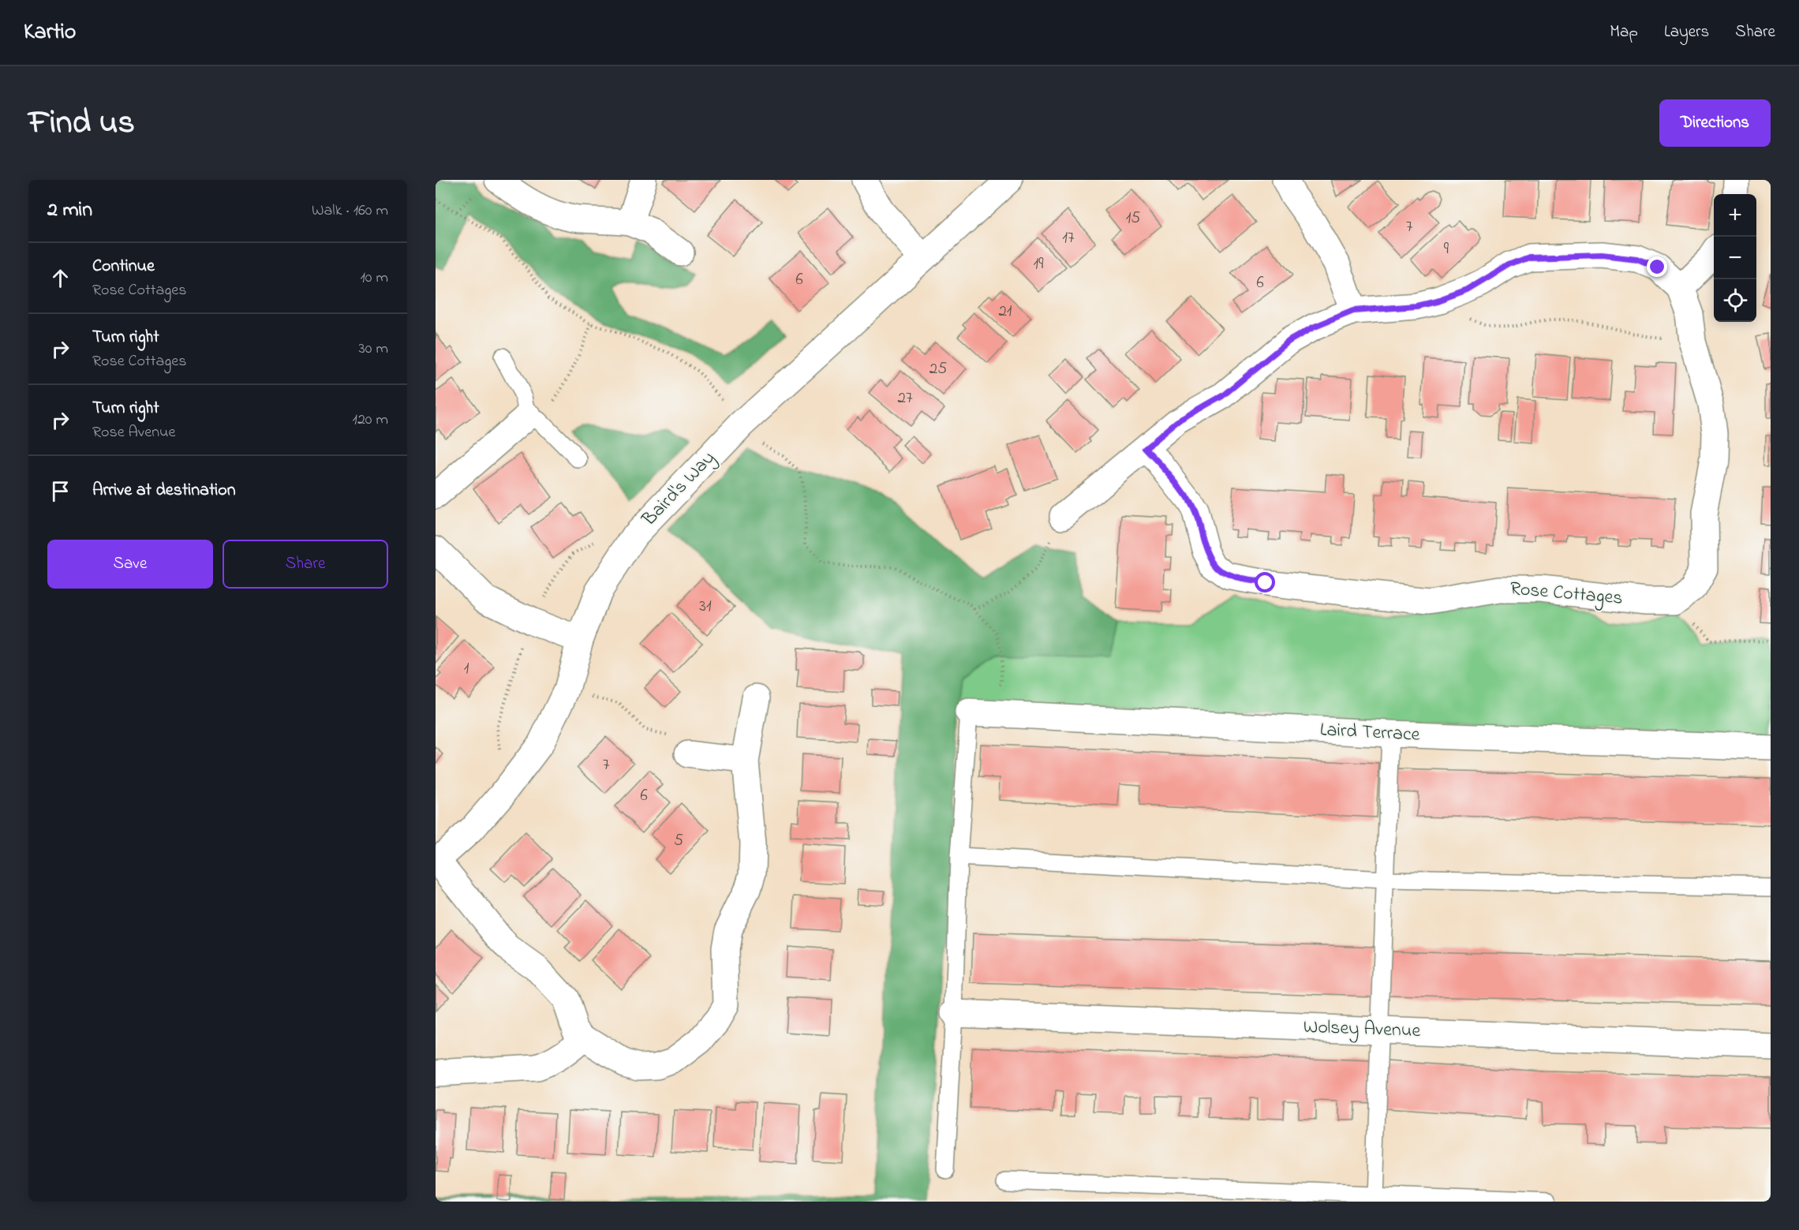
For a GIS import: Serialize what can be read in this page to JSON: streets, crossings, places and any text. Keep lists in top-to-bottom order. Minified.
{"streets":{"street":["Baird's Way","Rose Cottages","Laird Terrace","Wolsey Avenue"]},"house_numbers":["15","7","17","9","19","6","6","21","25","27","31","1","7","6","5"],"page":{"header":"Kartio","nav":["Map","Layers","Share"],"title":"Find us","buttons":["Directions",["Save","Share"]],"heading":["2 min","Walk · 160 m"],"map_buttons":["+","−"],"list":[["Continue","Rose Cottages","10 m"],["Turn right","Rose Cottages","30 m"],["Turn right","Rose Avenue","120 m"],"Arrive at destination"]}}
